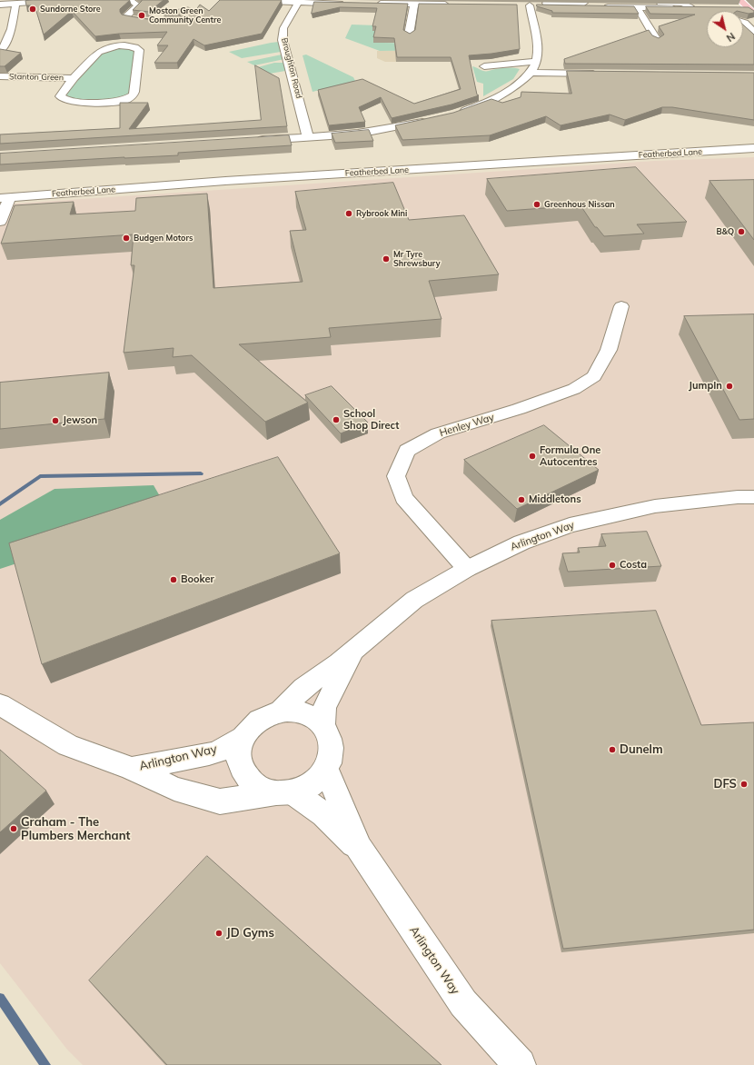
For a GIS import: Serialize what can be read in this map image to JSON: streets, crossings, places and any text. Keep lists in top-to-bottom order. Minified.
{"streets":{"street":["Broughton Road","Stanton Green","Featherbed Lane","Henley Way","Arlington Way"]},"crossings":[["Henley Way","Arlington Way"]],"places":["Sundorne Store","Moston Green Community Centre","Greenhous Nissan","Rybrook Mini","B&Q","Budgen Motors","Mr Tyre Shrewsbury","JumpIn","School Shop Direct","Jewson","Formula One Autocentres","Middletons","Costa","Booker","Dunelm","DFS","Graham - The Plumbers Merchant","JD Gyms"],"north":"bottom right"}
